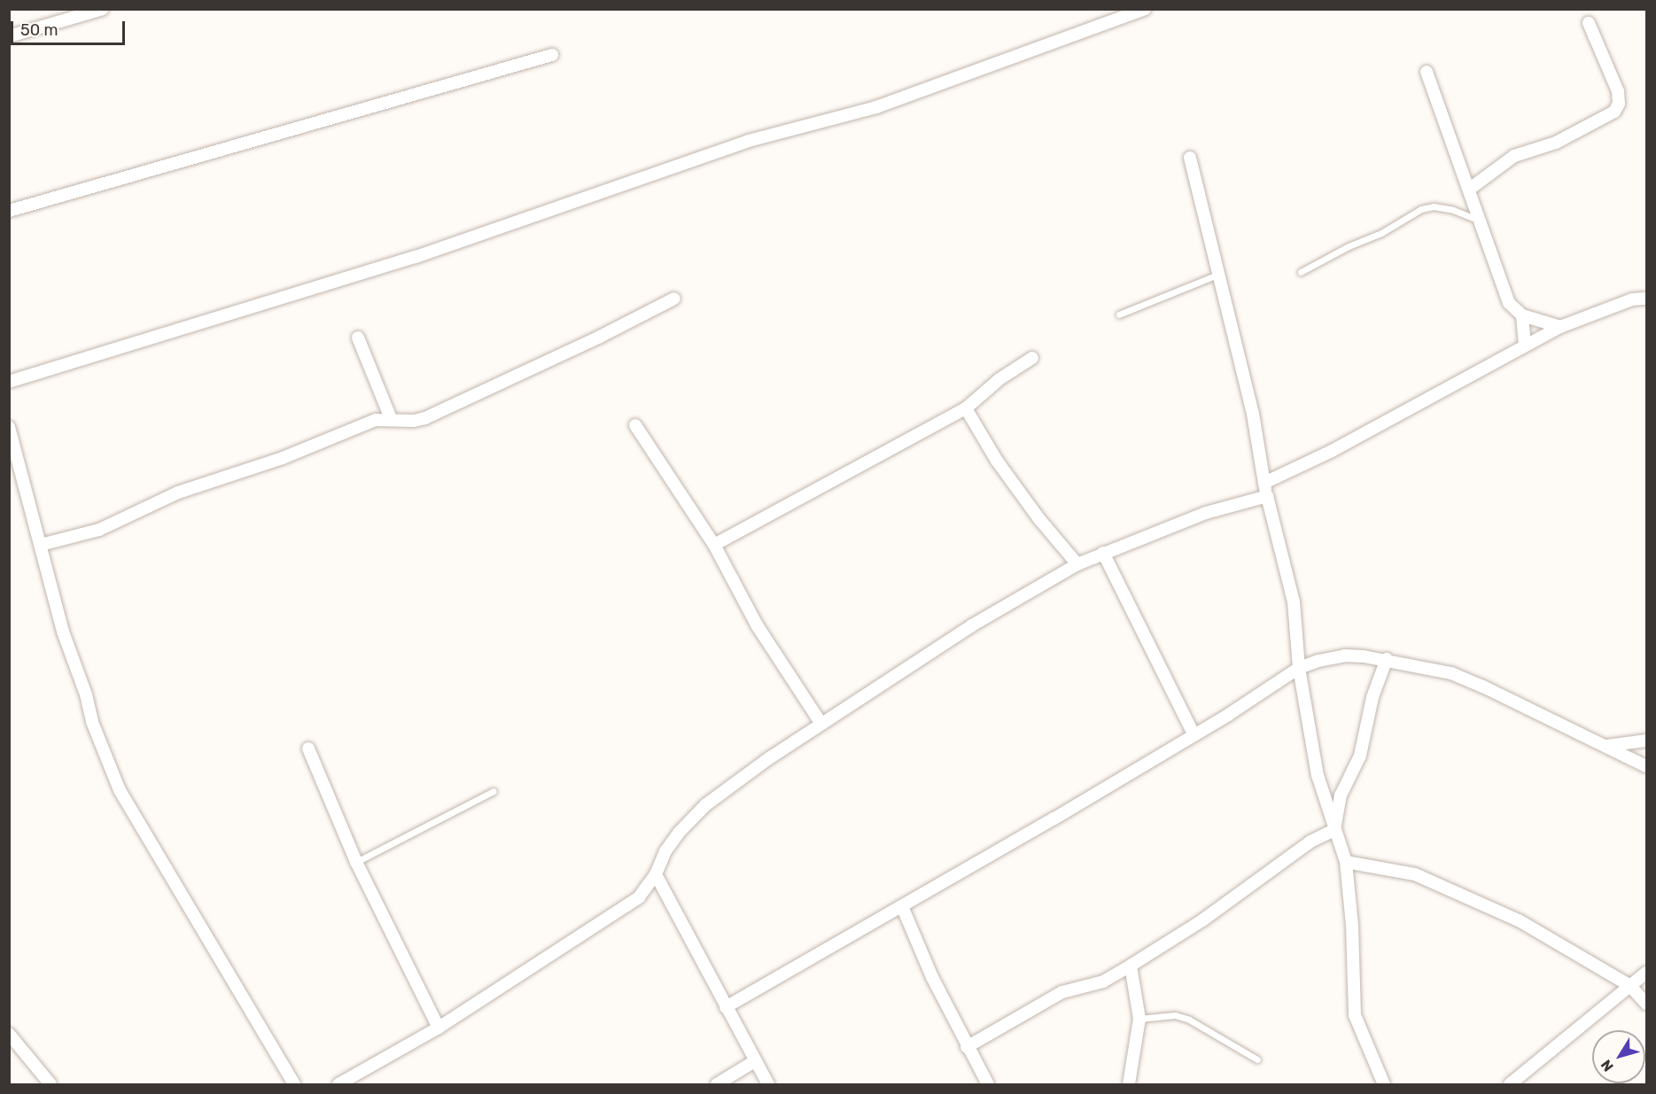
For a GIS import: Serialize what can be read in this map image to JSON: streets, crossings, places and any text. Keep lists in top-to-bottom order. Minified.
{"scale_bar":"50 m","north":"bottom left"}
